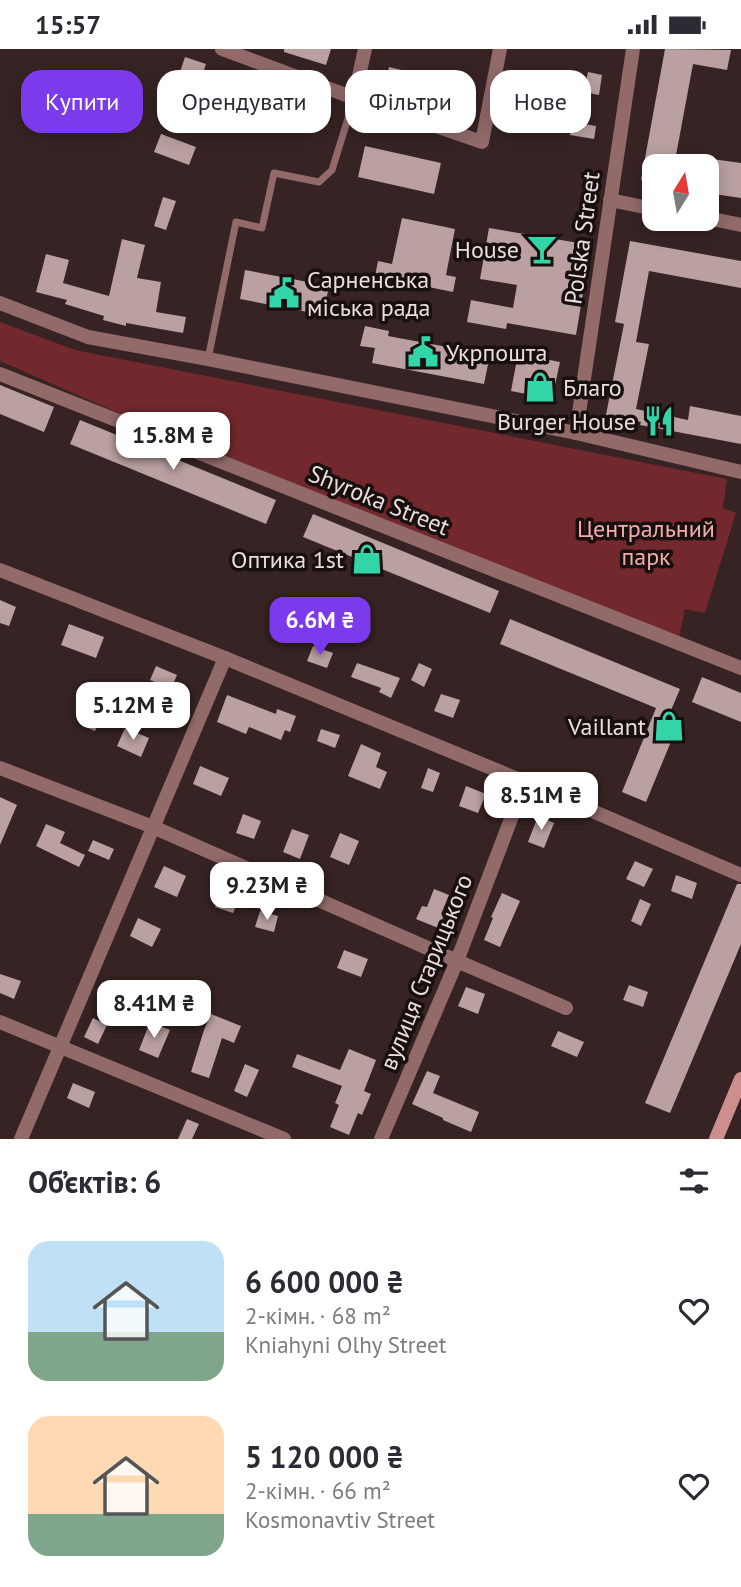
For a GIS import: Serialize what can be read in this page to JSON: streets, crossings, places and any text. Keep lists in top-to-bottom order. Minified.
{"streets":{"street":["Polska Street","Shyroka Street","вулиця Старицького"]},"parks":["Центральний парк"],"places":{"bar":["House"],"public building":["Сарненська міська рада","Укрпошта"],"shop":["Благо","Оптика 1st","Vaillant"],"restaurant":["Burger House"]},"north":"top","page":{"status":"15:57","chip":["Купити","Орендувати","Фільтри","Нове"],"price":["15.8M ₴","6.6M ₴","5.12M ₴","8.51M ₴","9.23M ₴","8.41M ₴"],"heading":"Об’єктів: 6","list":[{"name":"6 600 000 ₴","note":"2-кімн. · 68 m² · Kniahyni Olhy Street"},{"name":"5 120 000 ₴","note":"2-кімн. · 66 m² · Kosmonavtiv Street"}]}}
